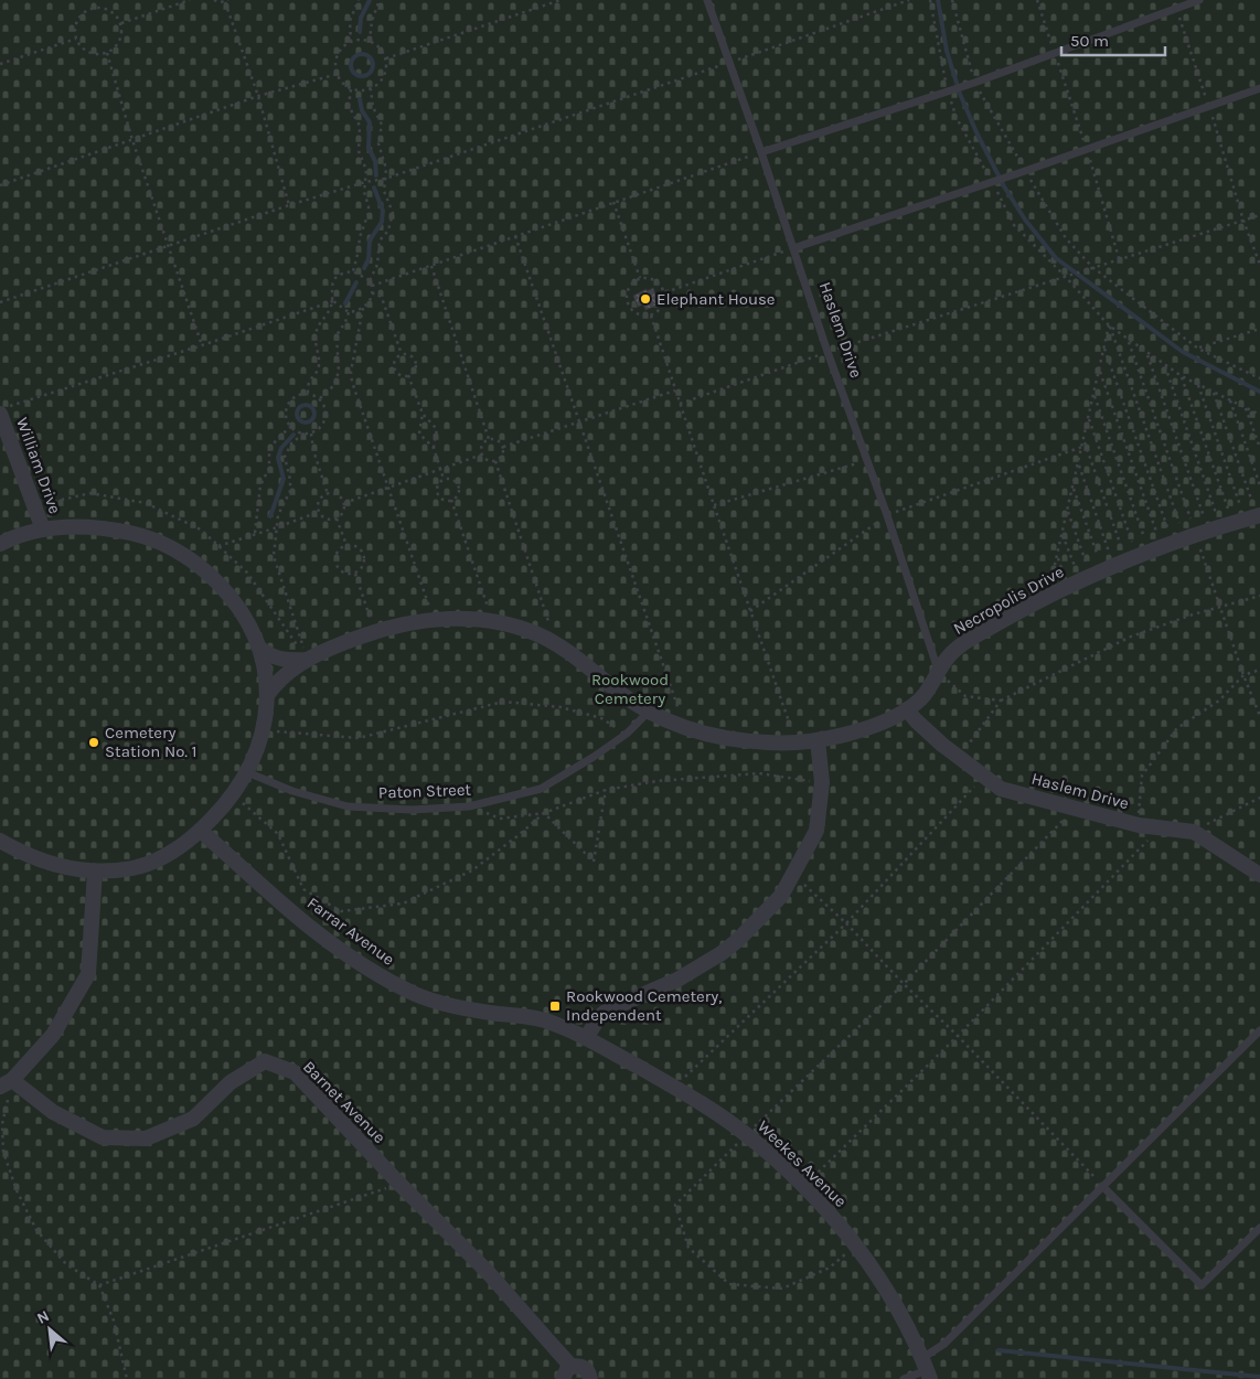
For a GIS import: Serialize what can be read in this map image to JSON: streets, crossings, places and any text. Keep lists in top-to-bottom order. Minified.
{"streets":{"street":["Haslem Drive","William Drive","Necropolis Drive","Farrar Avenue","Barnet Avenue","Weekes Avenue"],"lane":["Paton Street"]},"crossings":[["Haslem Drive","Necropolis Drive"],["Necropolis Drive","Paton Street"],["Farrar Avenue","Weekes Avenue"]],"parks":["Rookwood Cemetery"],"places":{"other":["Elephant House","Cemetery Station No. 1"],"transit":["Rookwood Cemetery, Independent"]},"scale_bar":"50 m","north":"top left"}
